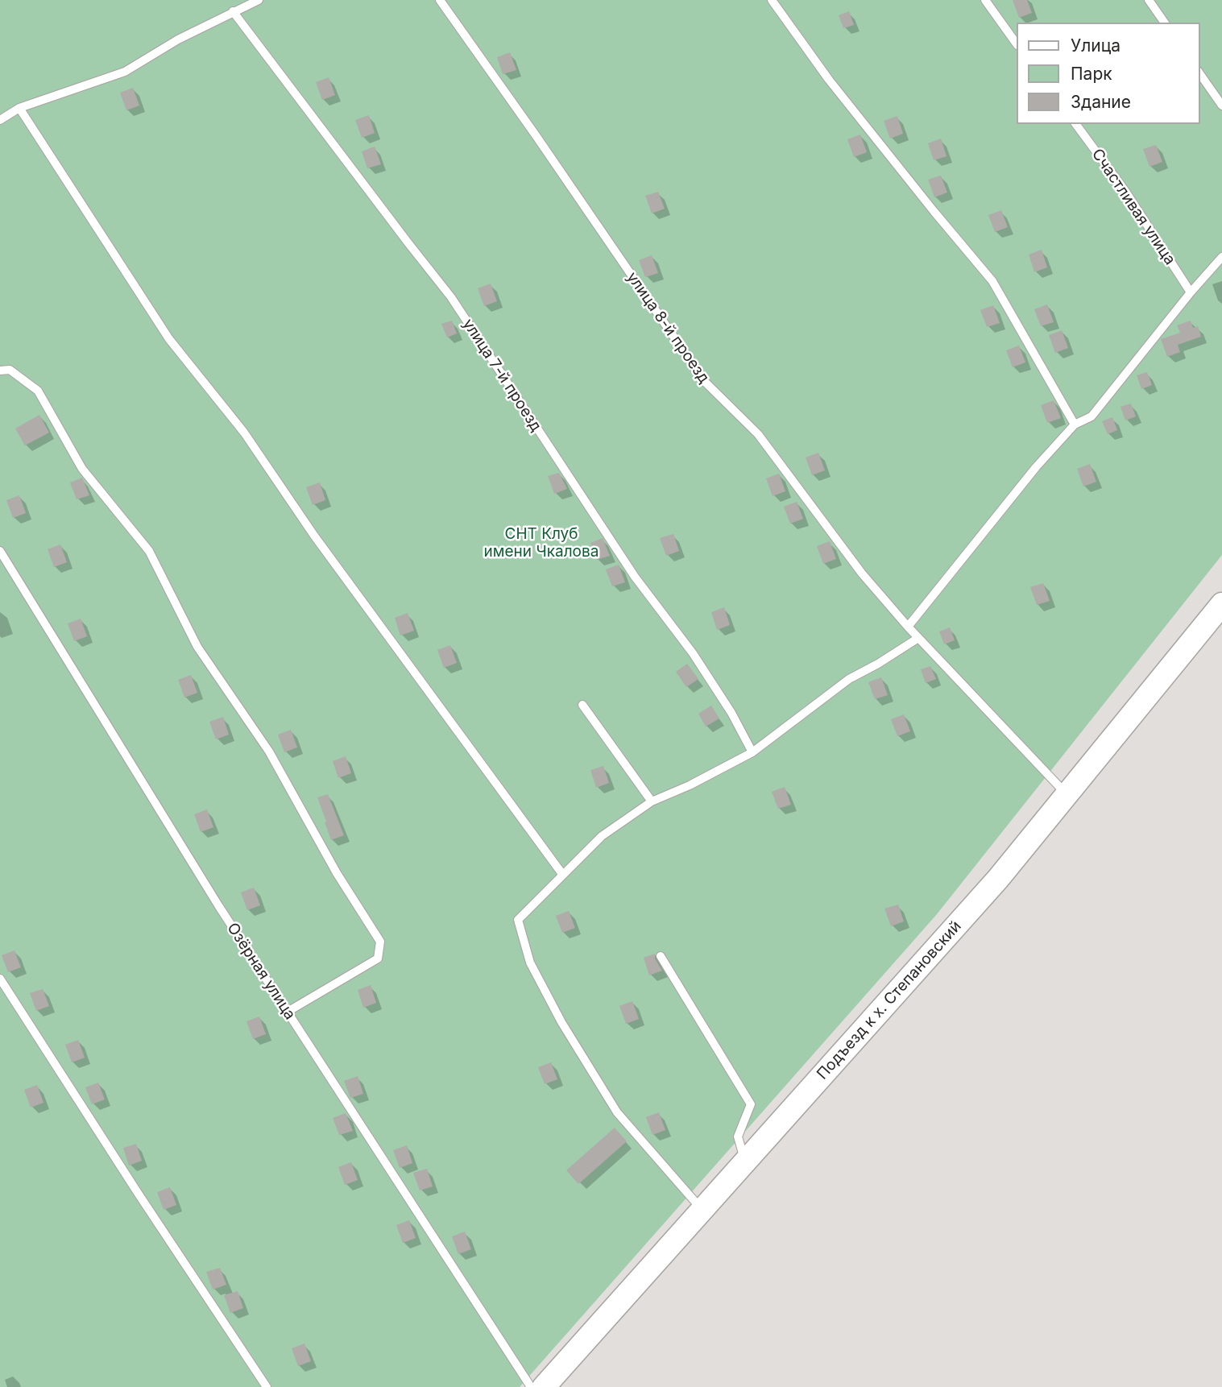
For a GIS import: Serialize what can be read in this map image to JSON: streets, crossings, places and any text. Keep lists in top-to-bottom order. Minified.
{"streets":{"street":["Подъезд к х. Степановский"],"lane":["Счастливая улица","улица 8-й проезд","улица 7-й проезд","Озёрная улица"]},"crossings":[["улица 8-й проезд","Подъезд к х. Степановский"]],"parks":["СНТ Клуб имени Чкалова"],"legend":["Улица","Парк","Здание"]}
